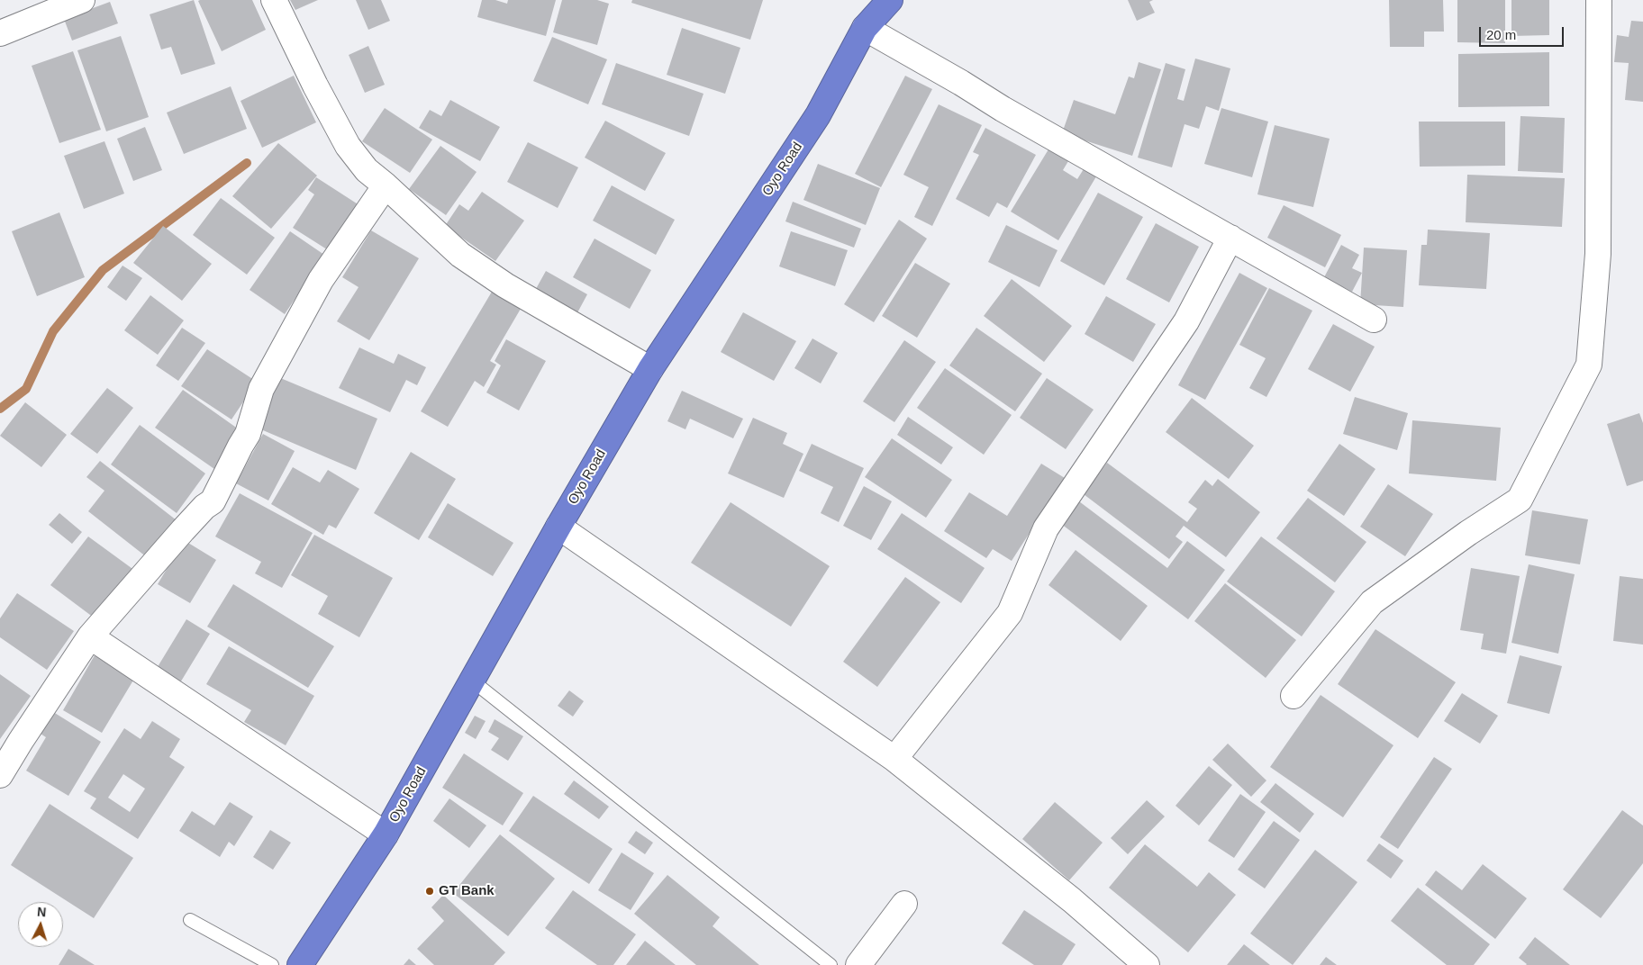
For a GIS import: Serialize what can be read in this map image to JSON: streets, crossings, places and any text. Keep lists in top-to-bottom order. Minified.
{"streets":{"highway":["Oyo Road"]},"places":["GT Bank"],"scale_bar":"20 m","north":"top"}
